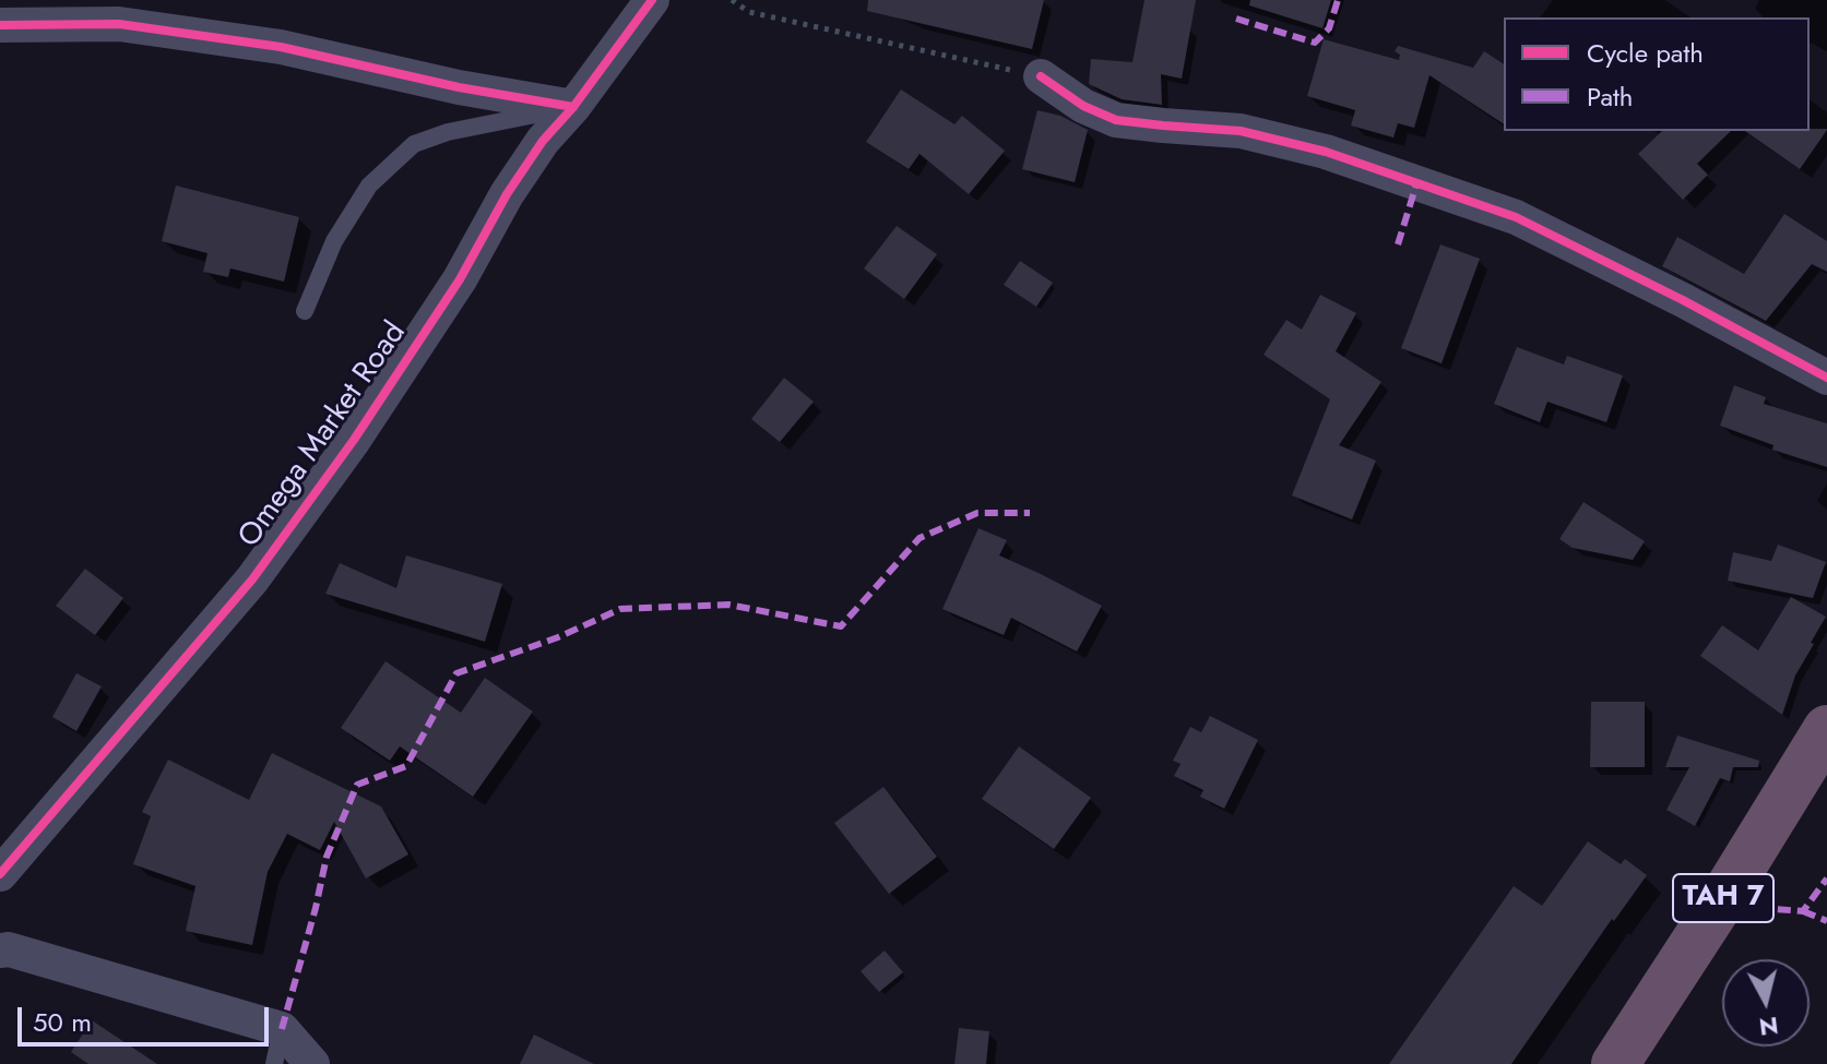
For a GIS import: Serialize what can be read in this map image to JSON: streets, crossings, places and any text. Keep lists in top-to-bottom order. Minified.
{"streets":{"highway":["TAH 7"],"street":["Omega Market Road"]},"legend":["Cycle path","Path"],"scale_bar":"50 m","north":"bottom"}
